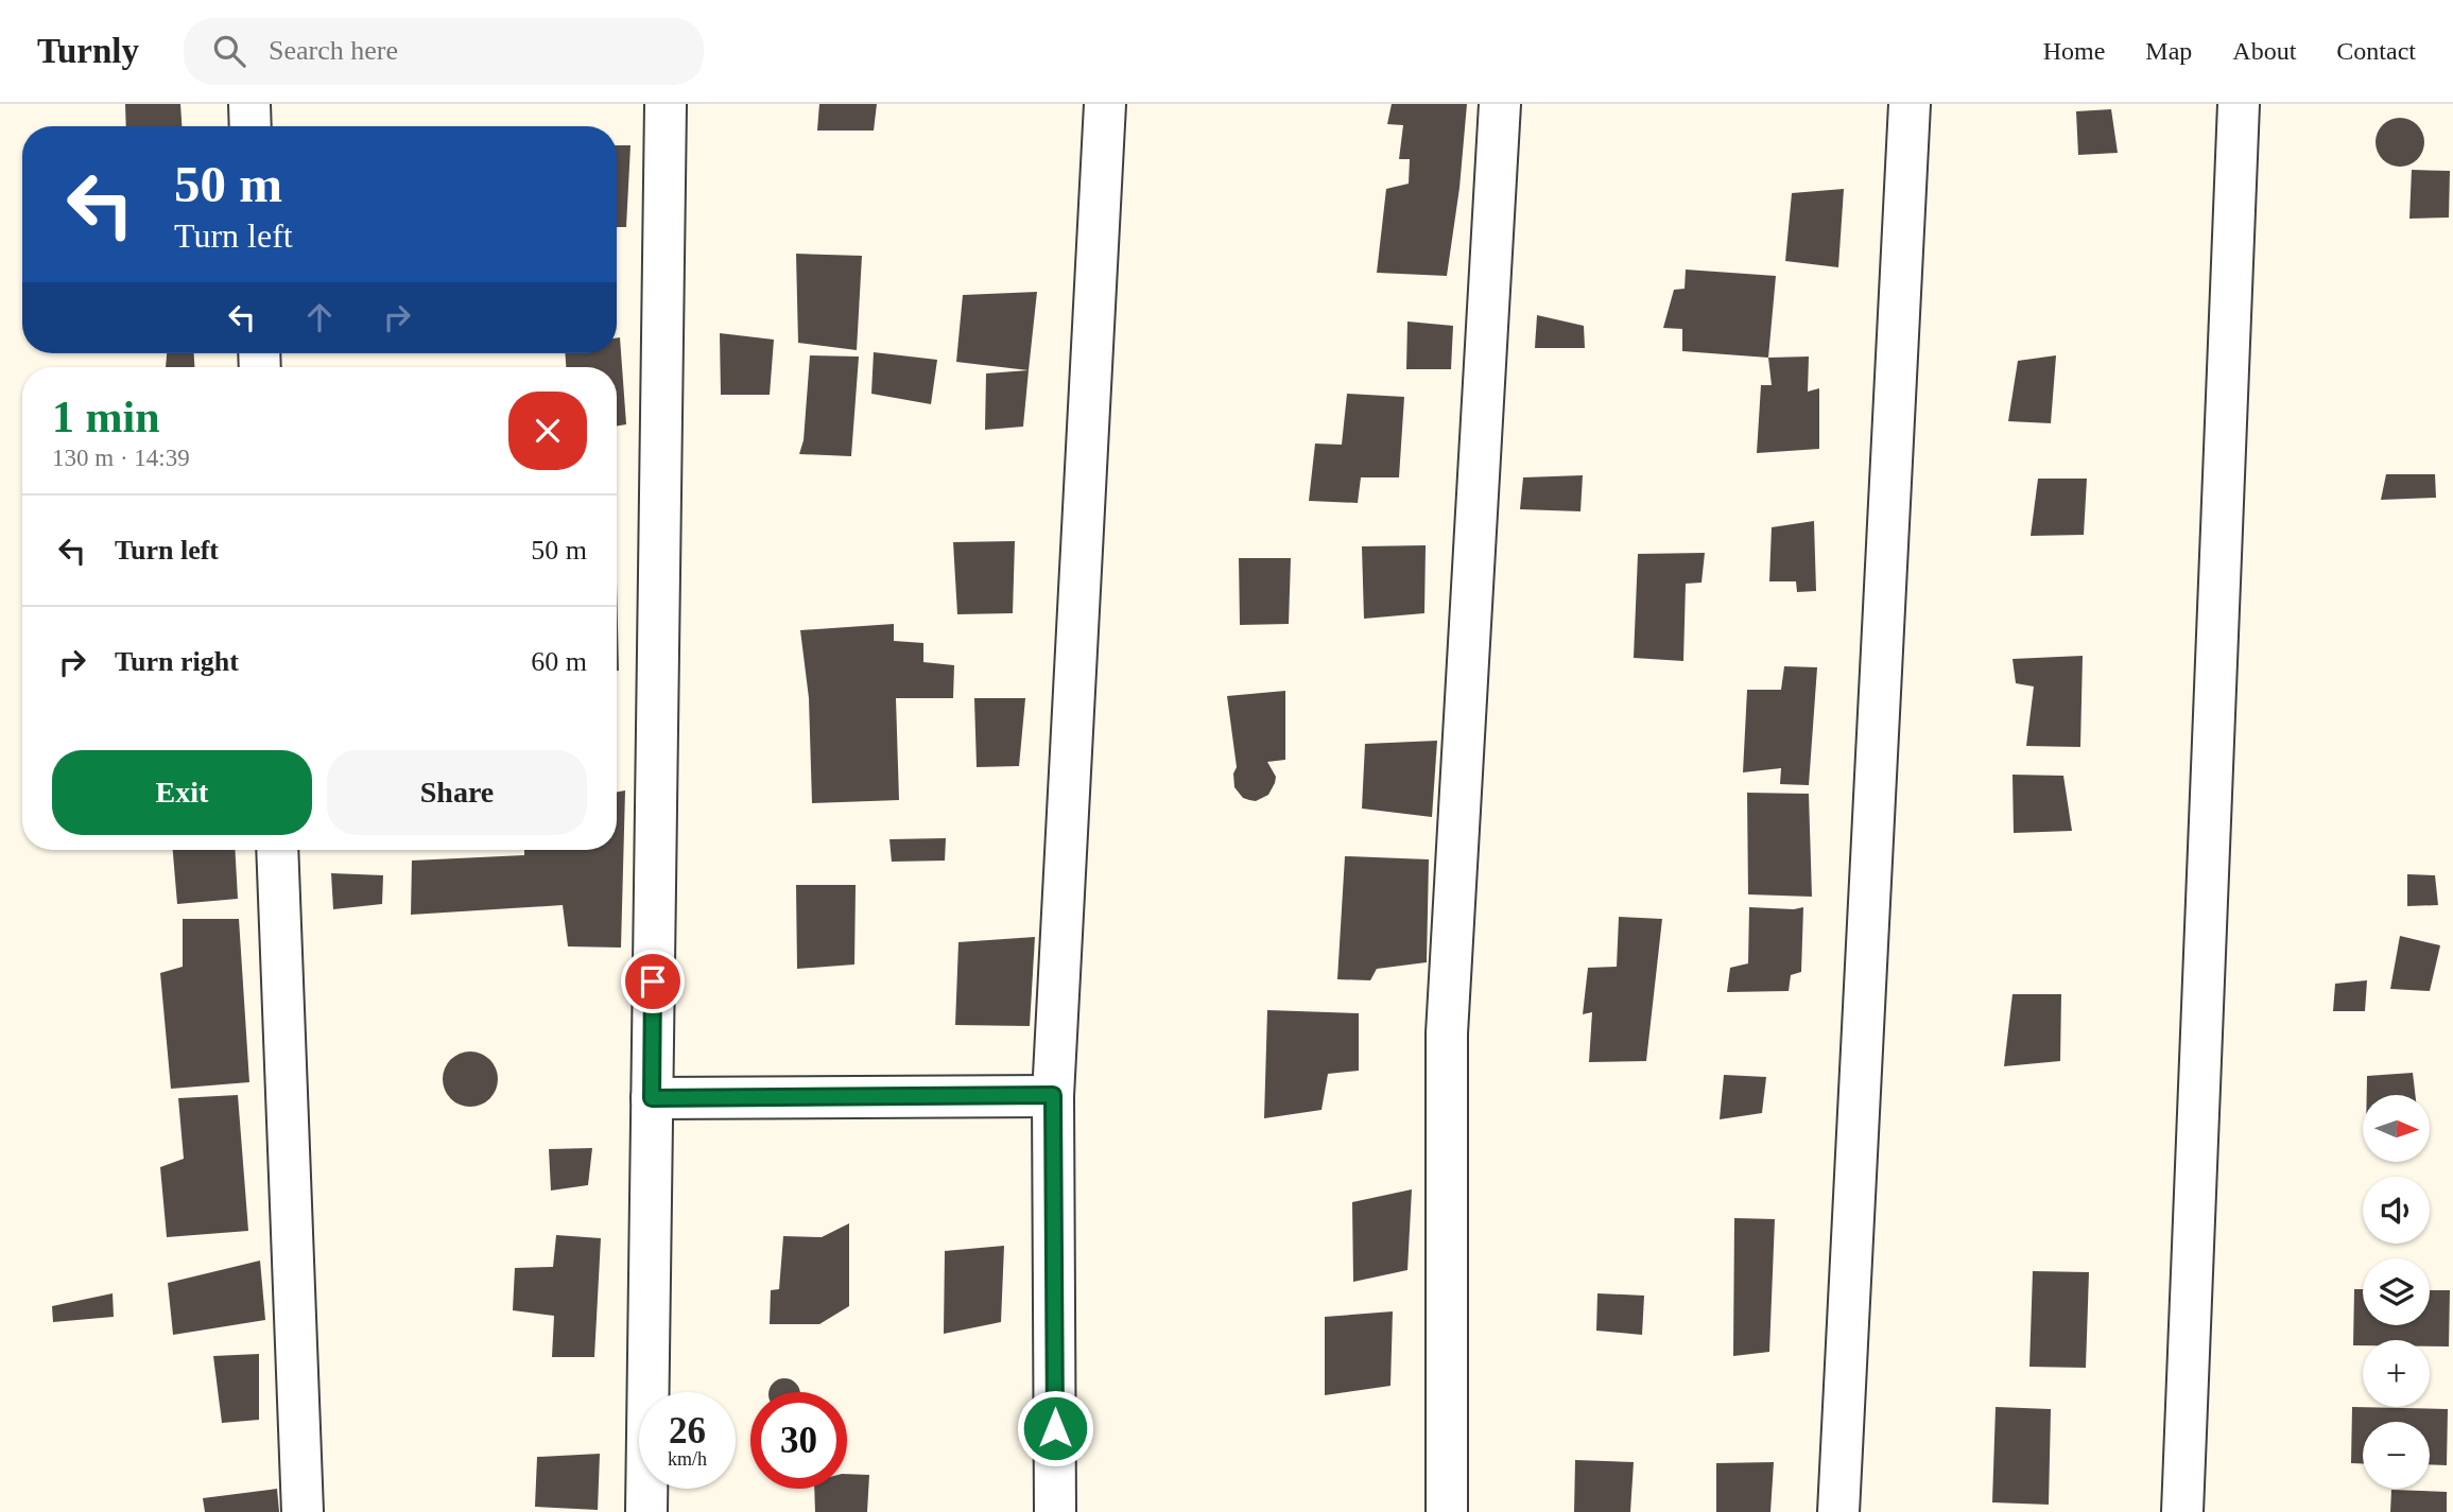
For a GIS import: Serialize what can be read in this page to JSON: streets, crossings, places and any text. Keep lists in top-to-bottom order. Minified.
{"north":"right","page":{"header":"Turnly","search":"Search here","nav":["Home","Map","About","Contact"],"turn":["50 m","Turn left"],"heading":["1 min","130 m · 14:39"],"list":[{"name":"Turn left","value":"50 m"},{"name":"Turn right","value":"60 m"}],"buttons":["Exit","Share"],"map_buttons":["+","−"],"speed":"26 km/h","limit":"30"}}
